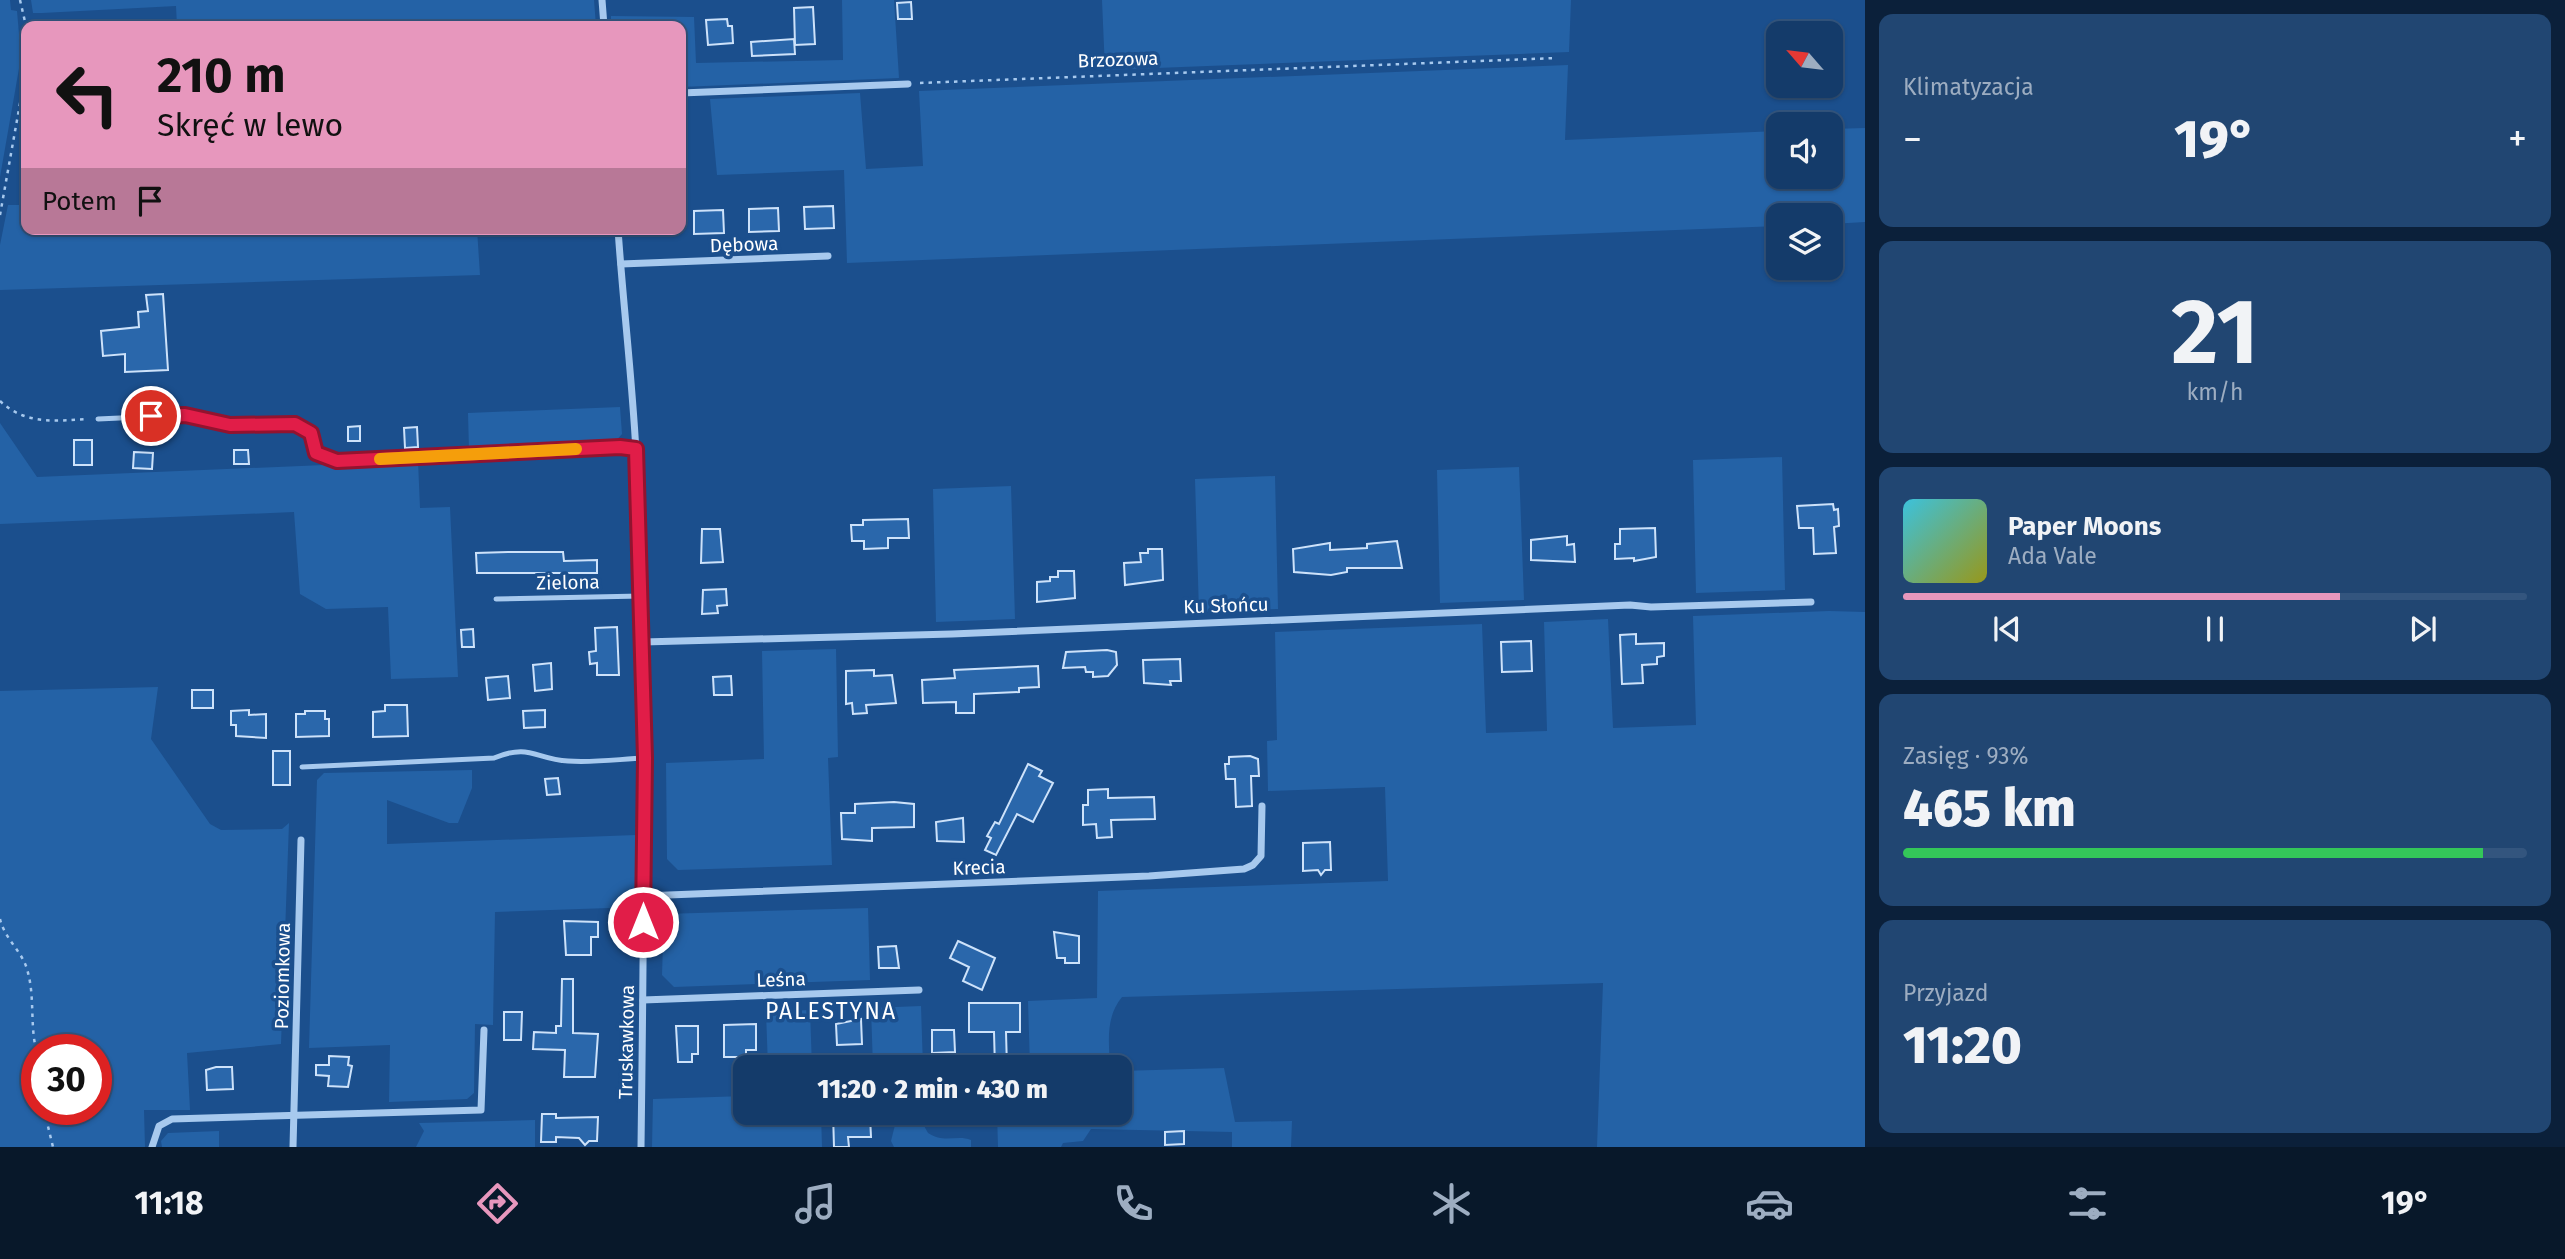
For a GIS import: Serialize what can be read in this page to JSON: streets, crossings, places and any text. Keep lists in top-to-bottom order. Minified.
{"streets":{"street":["Dębowa","Ku Słońcu","Krecia","Poziomkowa","Leśna","Truskawkowa"],"lane":["Zielona"],"path":["Brzozowa"]},"crossings":[["Dębowa","Truskawkowa"],["Zielona","Truskawkowa"],["Ku Słońcu","Truskawkowa"],["Krecia","Truskawkowa"],["Leśna","Truskawkowa"]],"districts":["PALESTYNA"],"north":"top left","page":{"tile":["Klimatyzacja",["21","km/h"],["Zasięg · 93%","465 km"],["Przyjazd","11:20"]],"turn":["210 m","Skręć w lewo"],"heat":["−","19°","+"],"then":"Potem","song":["Paper Moons","Ada Vale"],"limit":"30","trip":"11:20 · 2 min · 430 m","tabs":["11:18","19°"]}}
